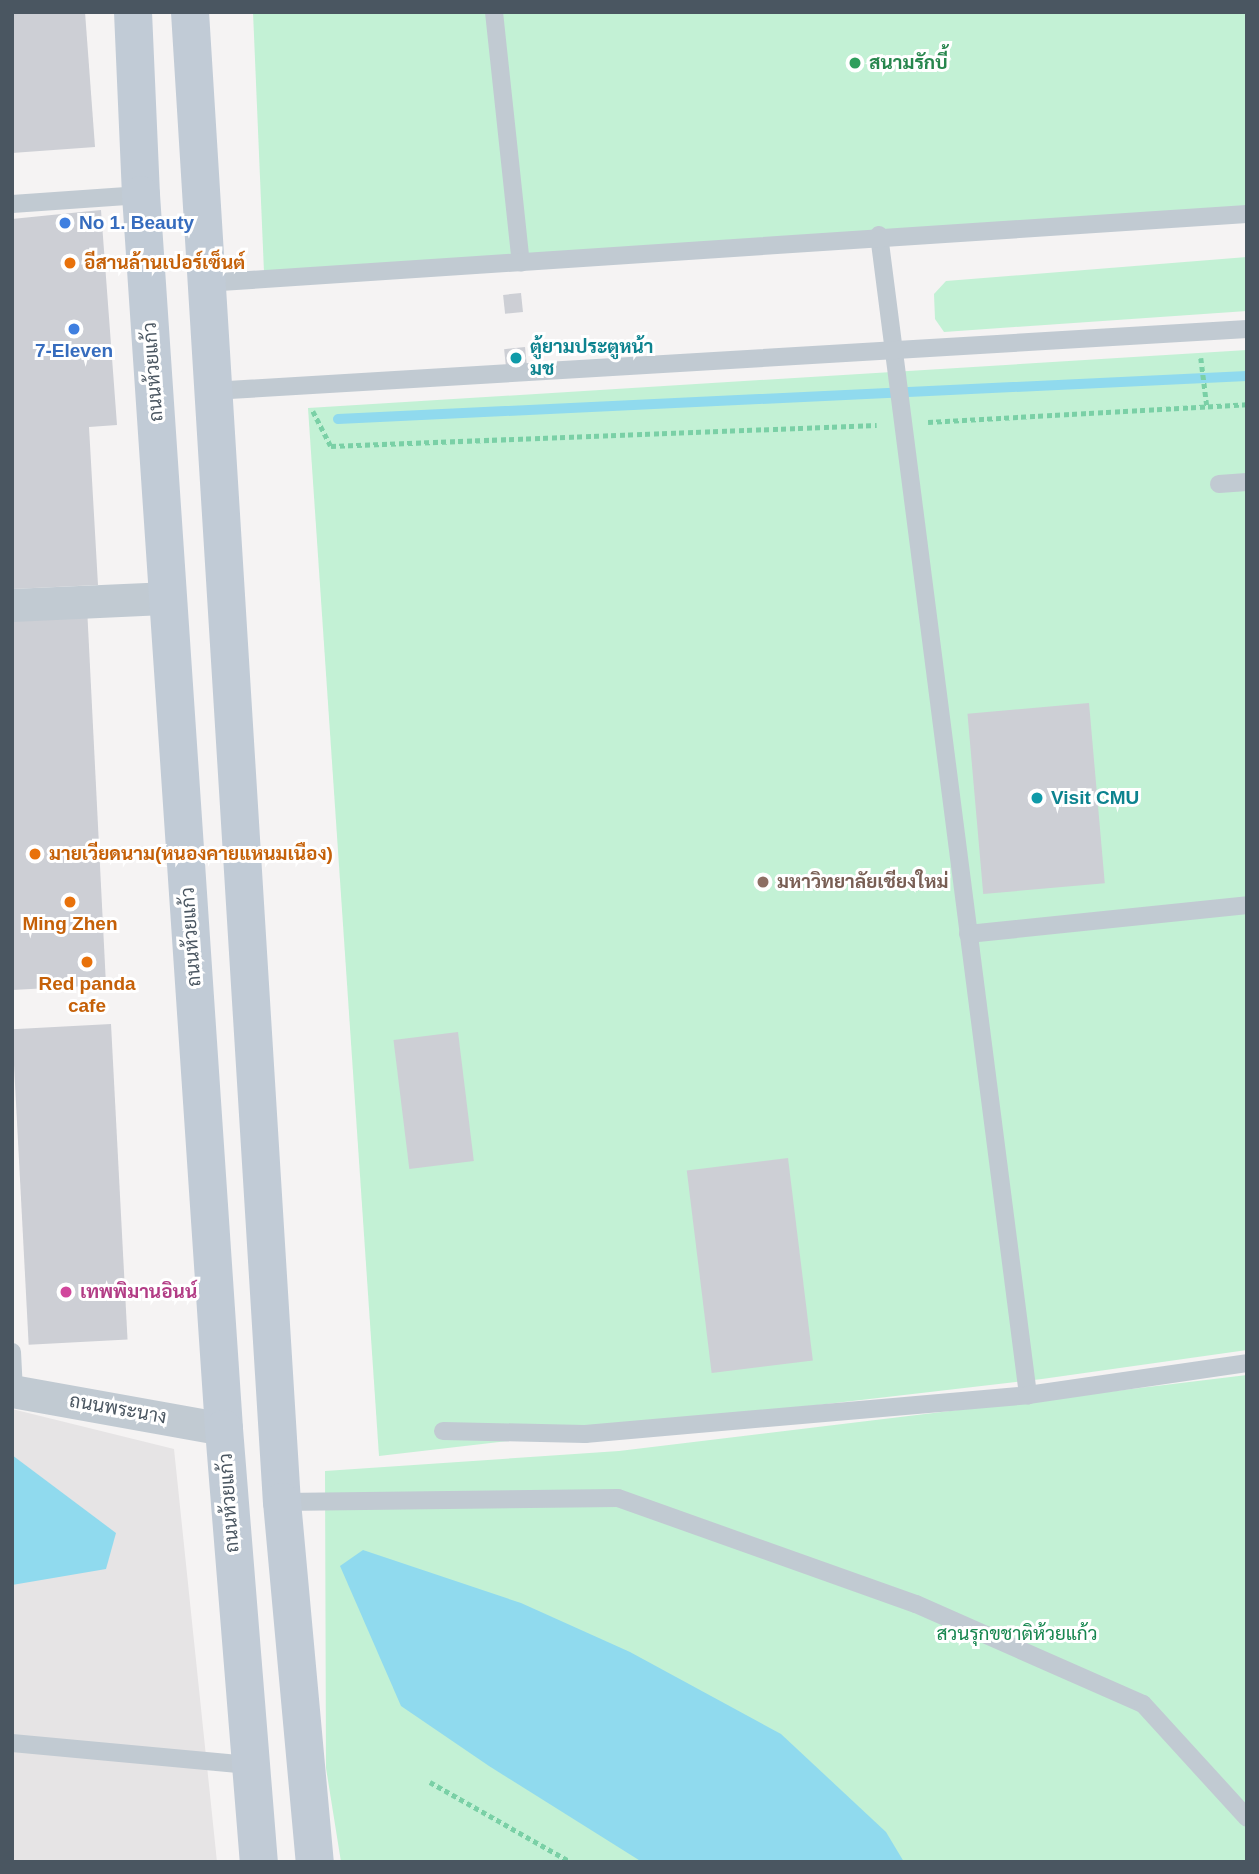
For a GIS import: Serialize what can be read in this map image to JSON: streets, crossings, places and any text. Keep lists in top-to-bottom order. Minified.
{"streets":{"main road":["ถนนห้วยแก้ว"],"street":["ถนนพระนาง"]},"crossings":[["ถนนห้วยแก้ว","ถนนพระนาง"]],"parks":["สวนรุกขชาติห้วยแก้ว"],"places":["สนามรักบี้","No 1. Beauty","อีสานล้านเปอร์เซ็นต์","7-Eleven","ตู้ยามประตูหน้า มช","Visit CMU","มายเวียดนาม(หนองคายแหนมเนือง)","มหาวิทยาลัยเชียงใหม่","Ming Zhen","Red panda cafe","เทพพิมานอินน์"]}
